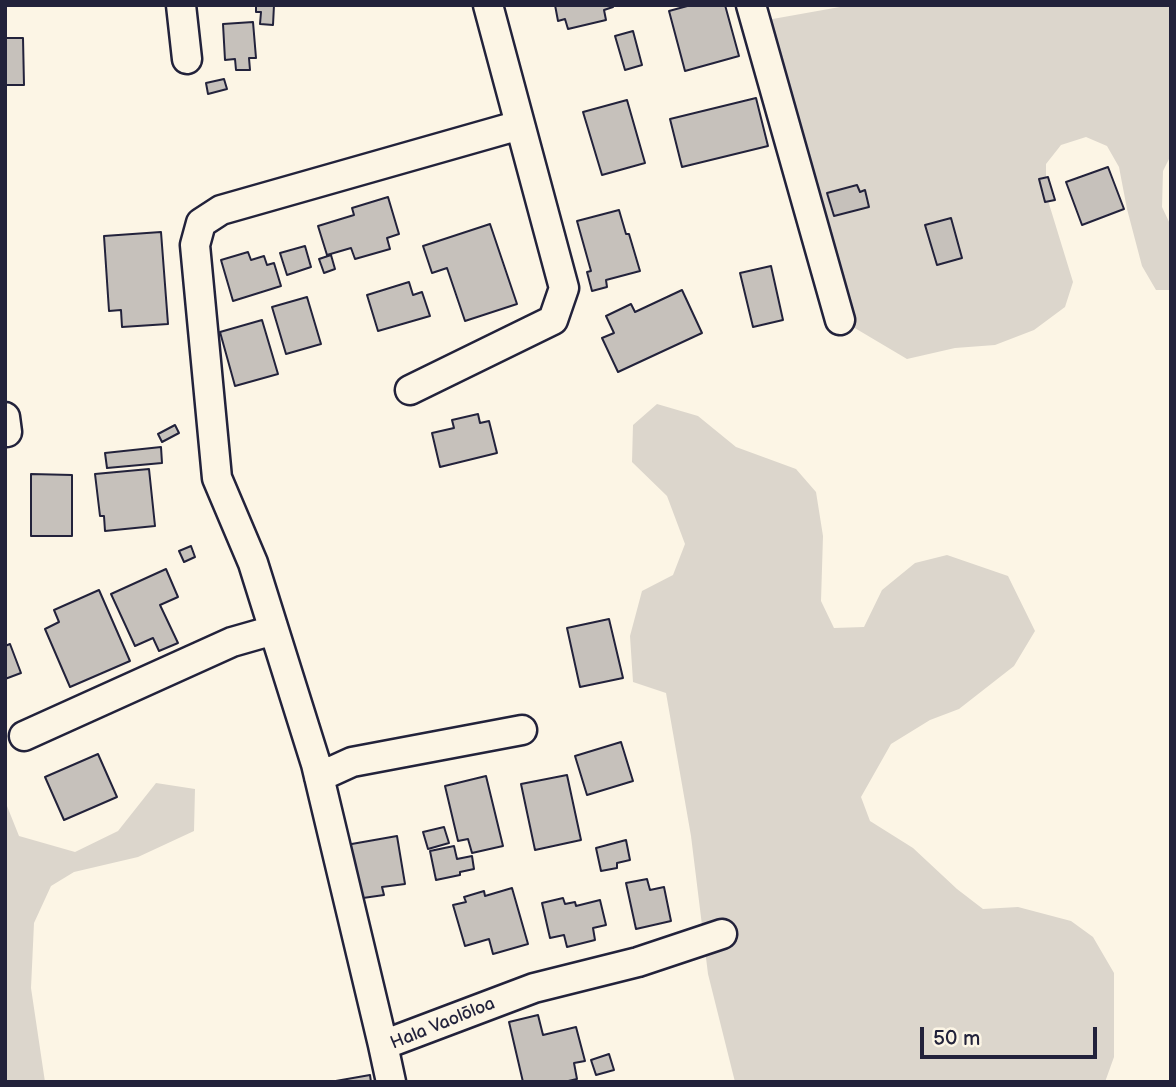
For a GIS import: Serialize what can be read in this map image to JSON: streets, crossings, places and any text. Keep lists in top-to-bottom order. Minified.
{"streets":{"street":["Hala Vaolōloa"]},"scale_bar":"50 m"}
